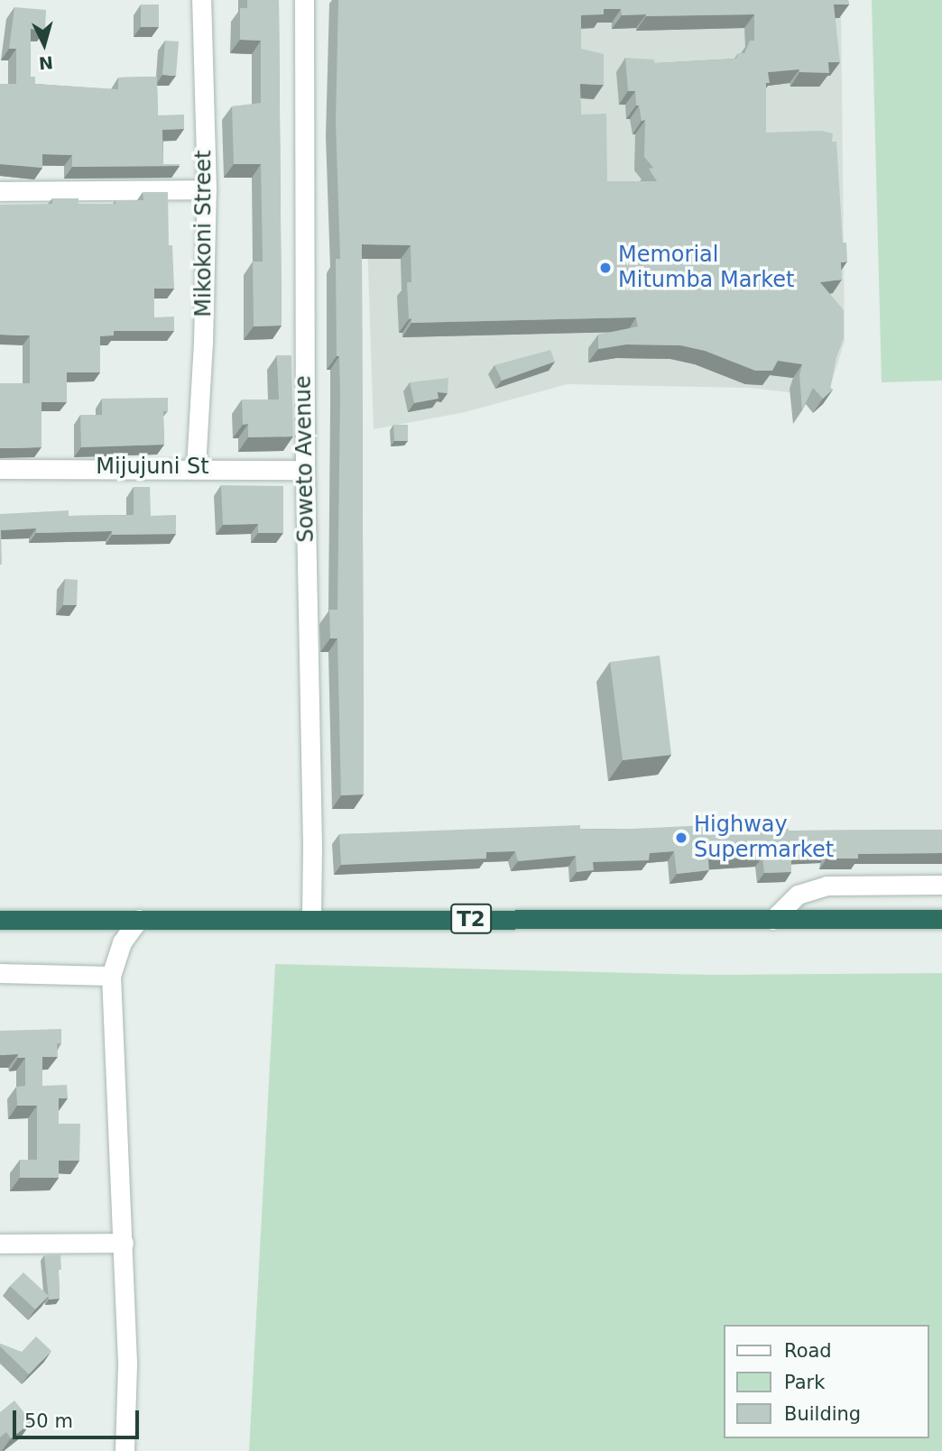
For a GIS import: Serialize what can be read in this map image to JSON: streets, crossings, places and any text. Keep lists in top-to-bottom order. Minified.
{"streets":{"highway":["T2"],"street":["Mikokoni Street","Soweto Avenue","Mijujuni St"]},"crossings":[["Mikokoni Street","Mijujuni St"],["Soweto Avenue","Mijujuni St"],["Soweto Avenue","T2"]],"places":["Memorial Mitumba Market","Highway Supermarket"],"legend":["Road","Park","Building"],"scale_bar":"50 m","north":"bottom"}
